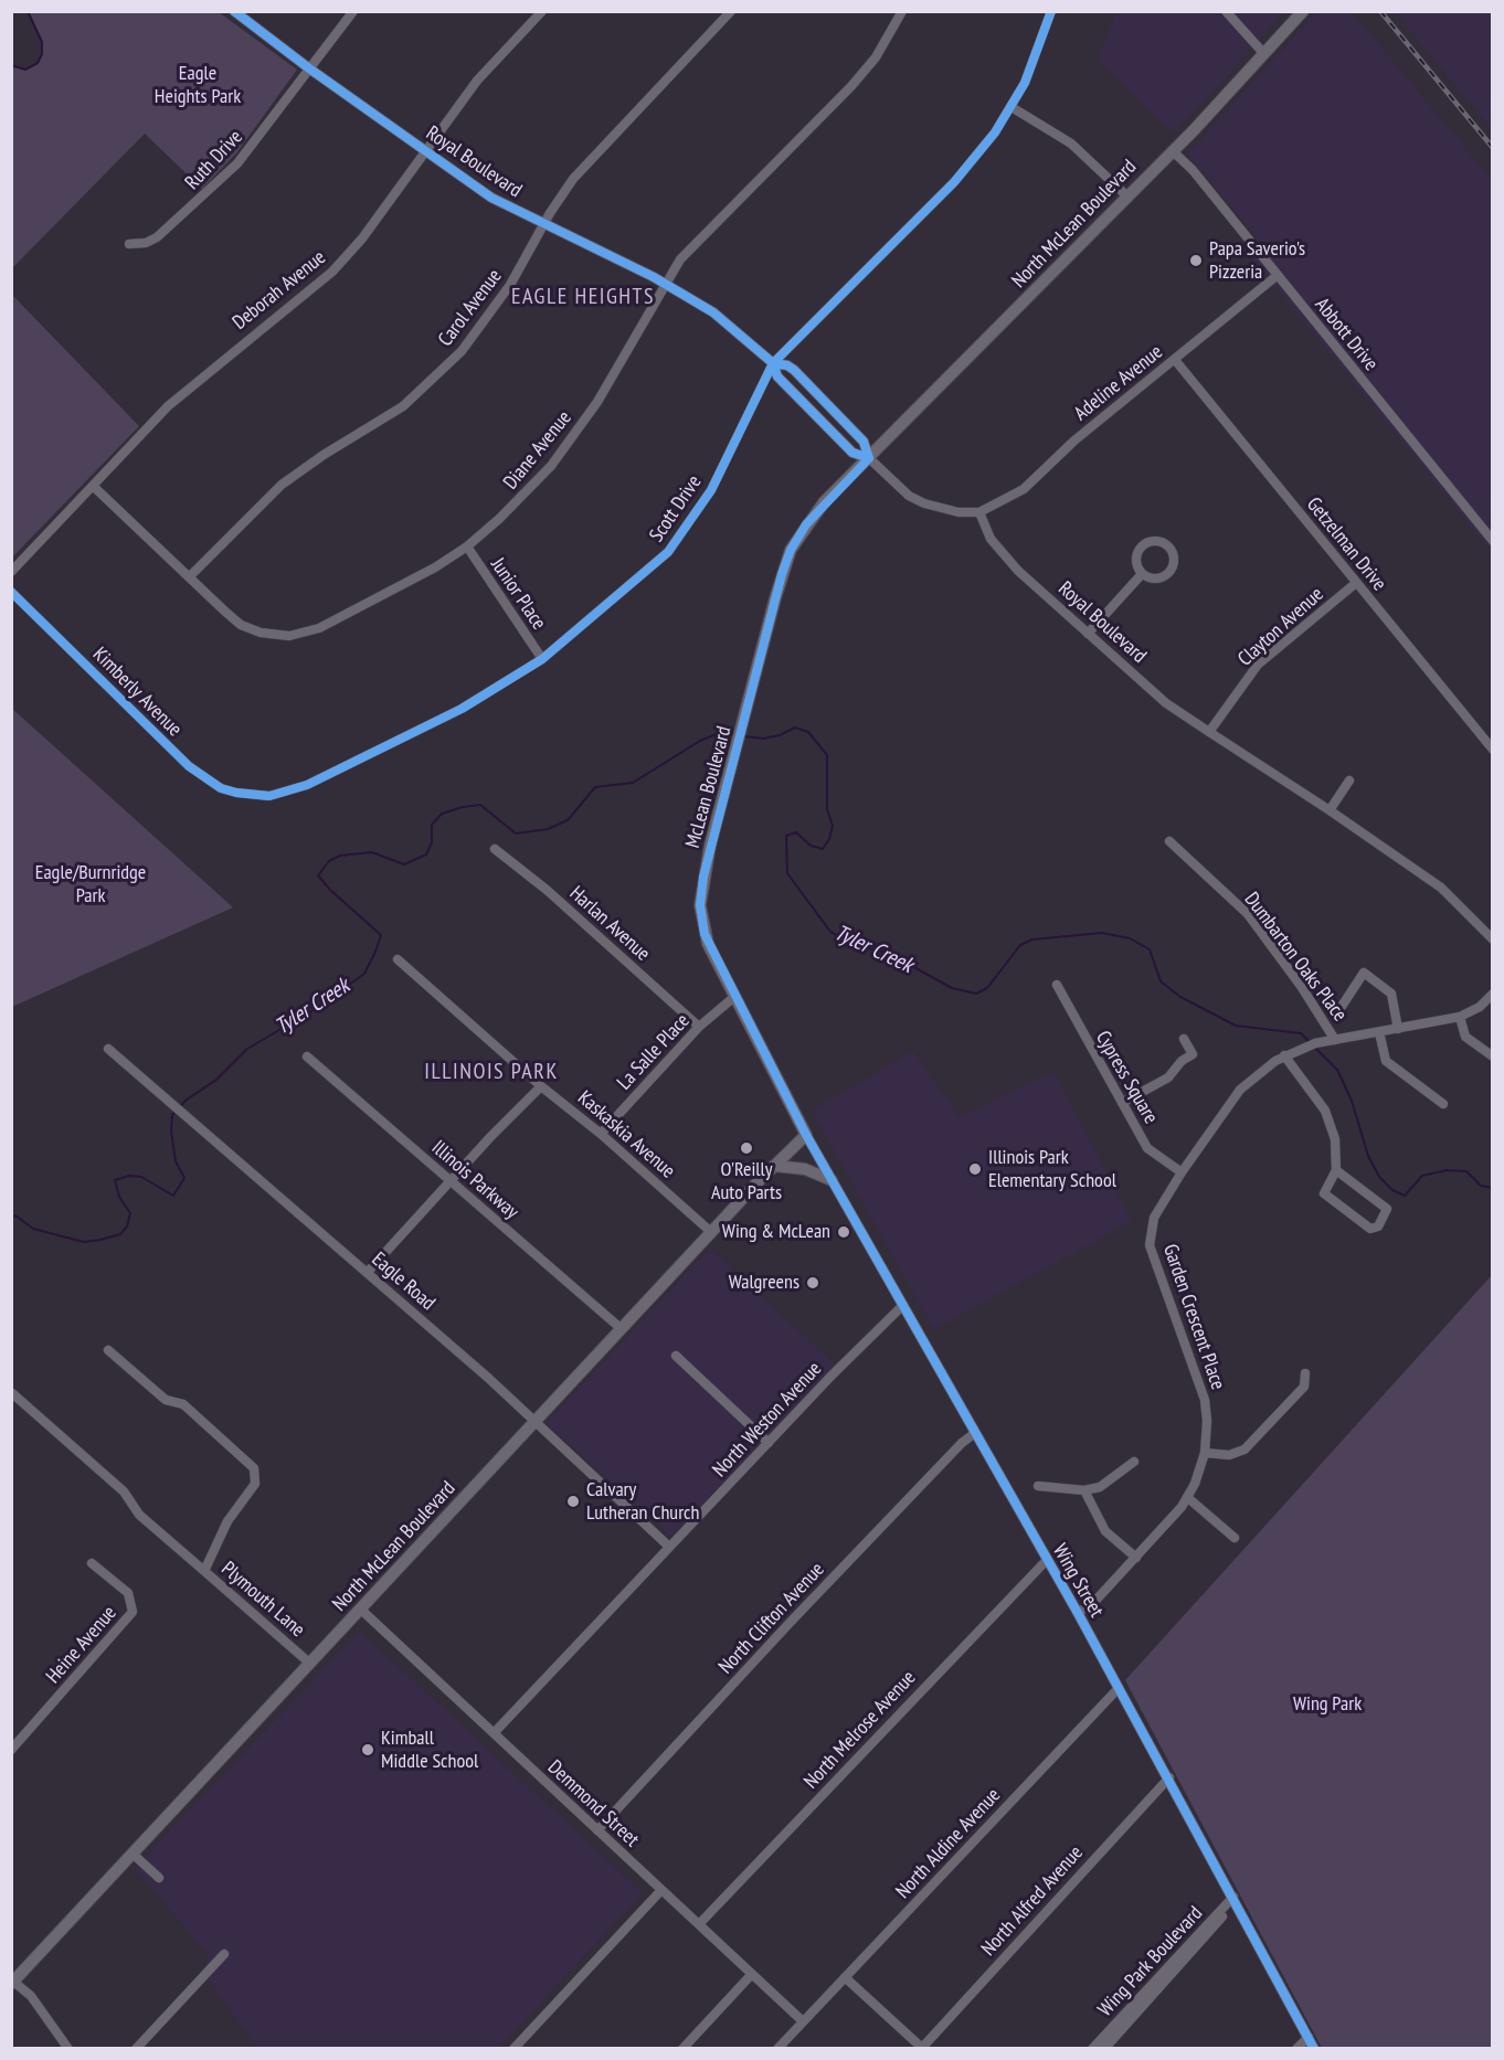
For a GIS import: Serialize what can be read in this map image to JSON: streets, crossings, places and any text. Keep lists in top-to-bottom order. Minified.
{"streets":{"main road":["North McLean Boulevard","McLean Boulevard"],"street":["Ruth Drive","Royal Boulevard","Deborah Avenue","Carol Avenue","Abbott Drive","Adeline Avenue","Diane Avenue","Scott Drive","Getzelman Drive","Junior Place","Clayton Avenue","Kimberly Avenue","Harlan Avenue","Dumbarton Oaks Place","La Salle Place","Cypress Square","Kaskaskia Avenue","Illinois Parkway","Eagle Road","Garden Crescent Place","North Weston Avenue","Wing Street","Plymouth Lane","North Clifton Avenue","Heine Avenue","North Melrose Avenue","Demmond Street","North Aldine Avenue","North Alfred Avenue","Wing Park Boulevard"]},"crossings":[["Ruth Drive","Royal Boulevard"],["Royal Boulevard","North McLean Boulevard"],["Royal Boulevard","Deborah Avenue"],["Royal Boulevard","Carol Avenue"],["Royal Boulevard","Adeline Avenue"],["Royal Boulevard","Diane Avenue"],["Royal Boulevard","Scott Drive"],["Royal Boulevard","Clayton Avenue"],["Royal Boulevard","McLean Boulevard"],["North McLean Boulevard","Abbott Drive"],["North McLean Boulevard","McLean Boulevard"],["North McLean Boulevard","Kaskaskia Avenue"],["North McLean Boulevard","Illinois Parkway"],["North McLean Boulevard","Eagle Road"],["North McLean Boulevard","Wing Street"],["North McLean Boulevard","Plymouth Lane"],["North McLean Boulevard","Demmond Street"],["Deborah Avenue","Diane Avenue"],["Carol Avenue","Diane Avenue"],["Abbott Drive","Adeline Avenue"],["Adeline Avenue","Getzelman Drive"],["Diane Avenue","Junior Place"],["Scott Drive","Junior Place"],["Scott Drive","Kimberly Avenue"],["Getzelman Drive","Clayton Avenue"],["McLean Boulevard","La Salle Place"],["McLean Boulevard","Wing Street"],["Harlan Avenue","La Salle Place"],["Dumbarton Oaks Place","Garden Crescent Place"],["La Salle Place","Kaskaskia Avenue"],["Cypress Square","Garden Crescent Place"],["Eagle Road","North Weston Avenue"],["Garden Crescent Place","Wing Street"],["North Weston Avenue","Wing Street"],["North Weston Avenue","Demmond Street"],["Wing Street","North Clifton Avenue"],["Wing Street","North Melrose Avenue"],["Wing Street","North Aldine Avenue"],["Wing Street","North Alfred Avenue"],["Wing Street","Wing Park Boulevard"],["North Clifton Avenue","Demmond Street"],["North Melrose Avenue","Demmond Street"],["Demmond Street","North Aldine Avenue"]],"districts":["EAGLE HEIGHTS","ILLINOIS PARK"],"water":["Tyler Creek"],"parks":["Eagle Heights Park","Eagle/Burnridge Park","Wing Park"],"places":["Papa Saverio's Pizzeria","O'Reilly Auto Parts","Illinois Park Elementary School","Wing & McLean","Walgreens","Calvary Lutheran Church","Kimball Middle School"]}
